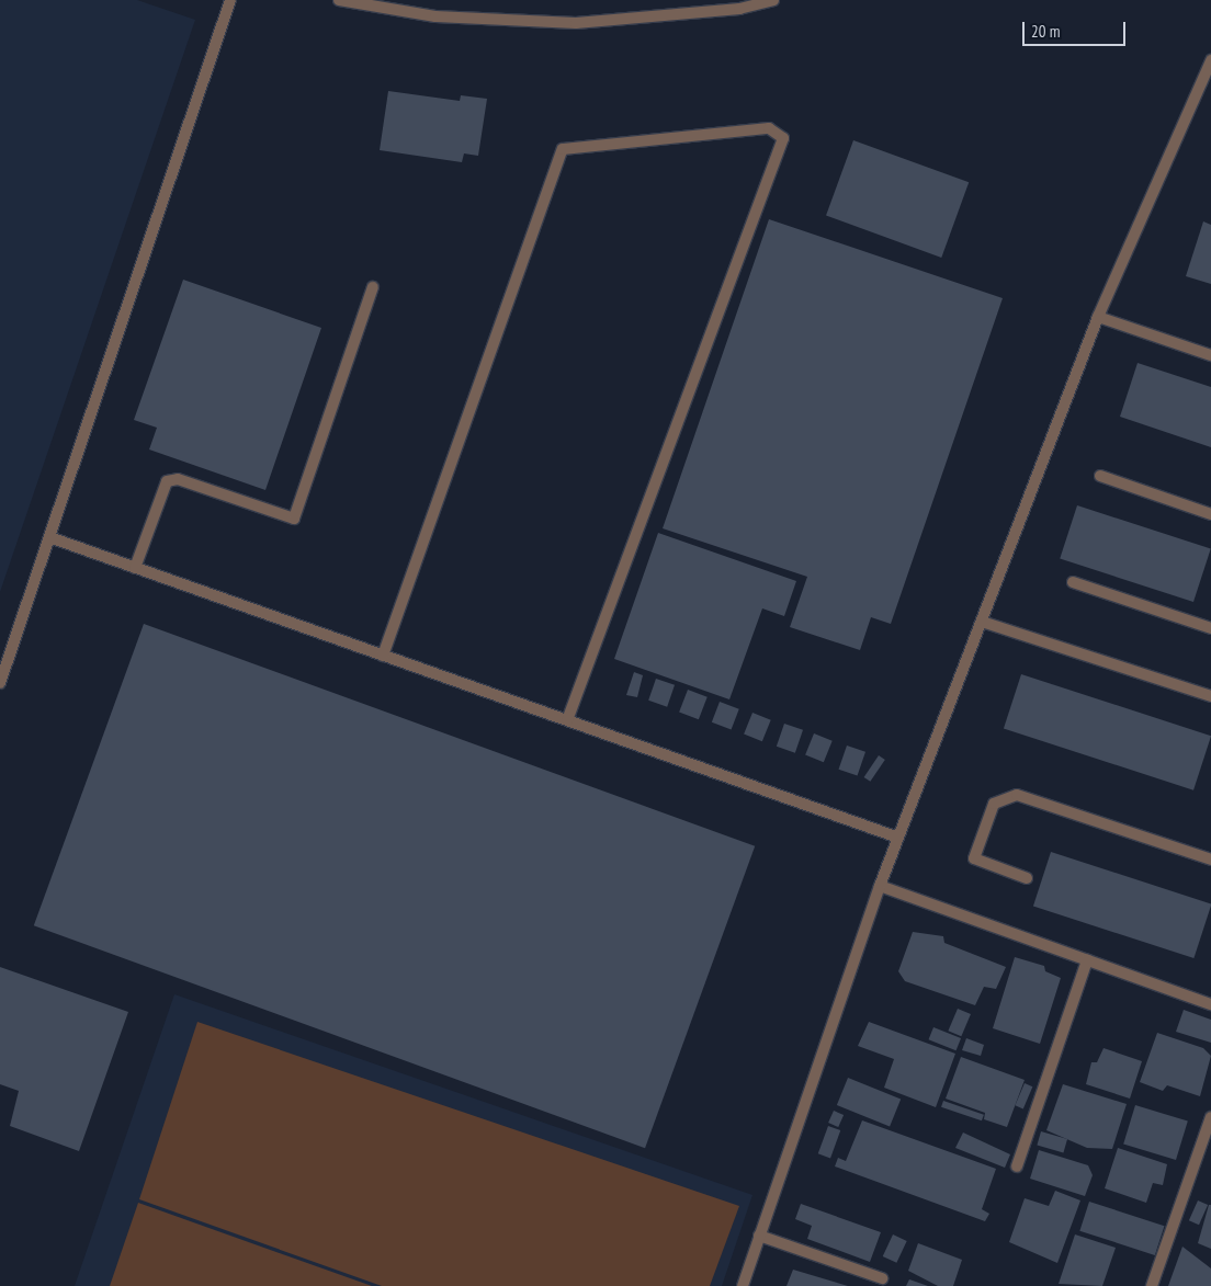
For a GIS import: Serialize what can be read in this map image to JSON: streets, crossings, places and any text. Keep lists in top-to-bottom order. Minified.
{"scale_bar":"20 m"}
